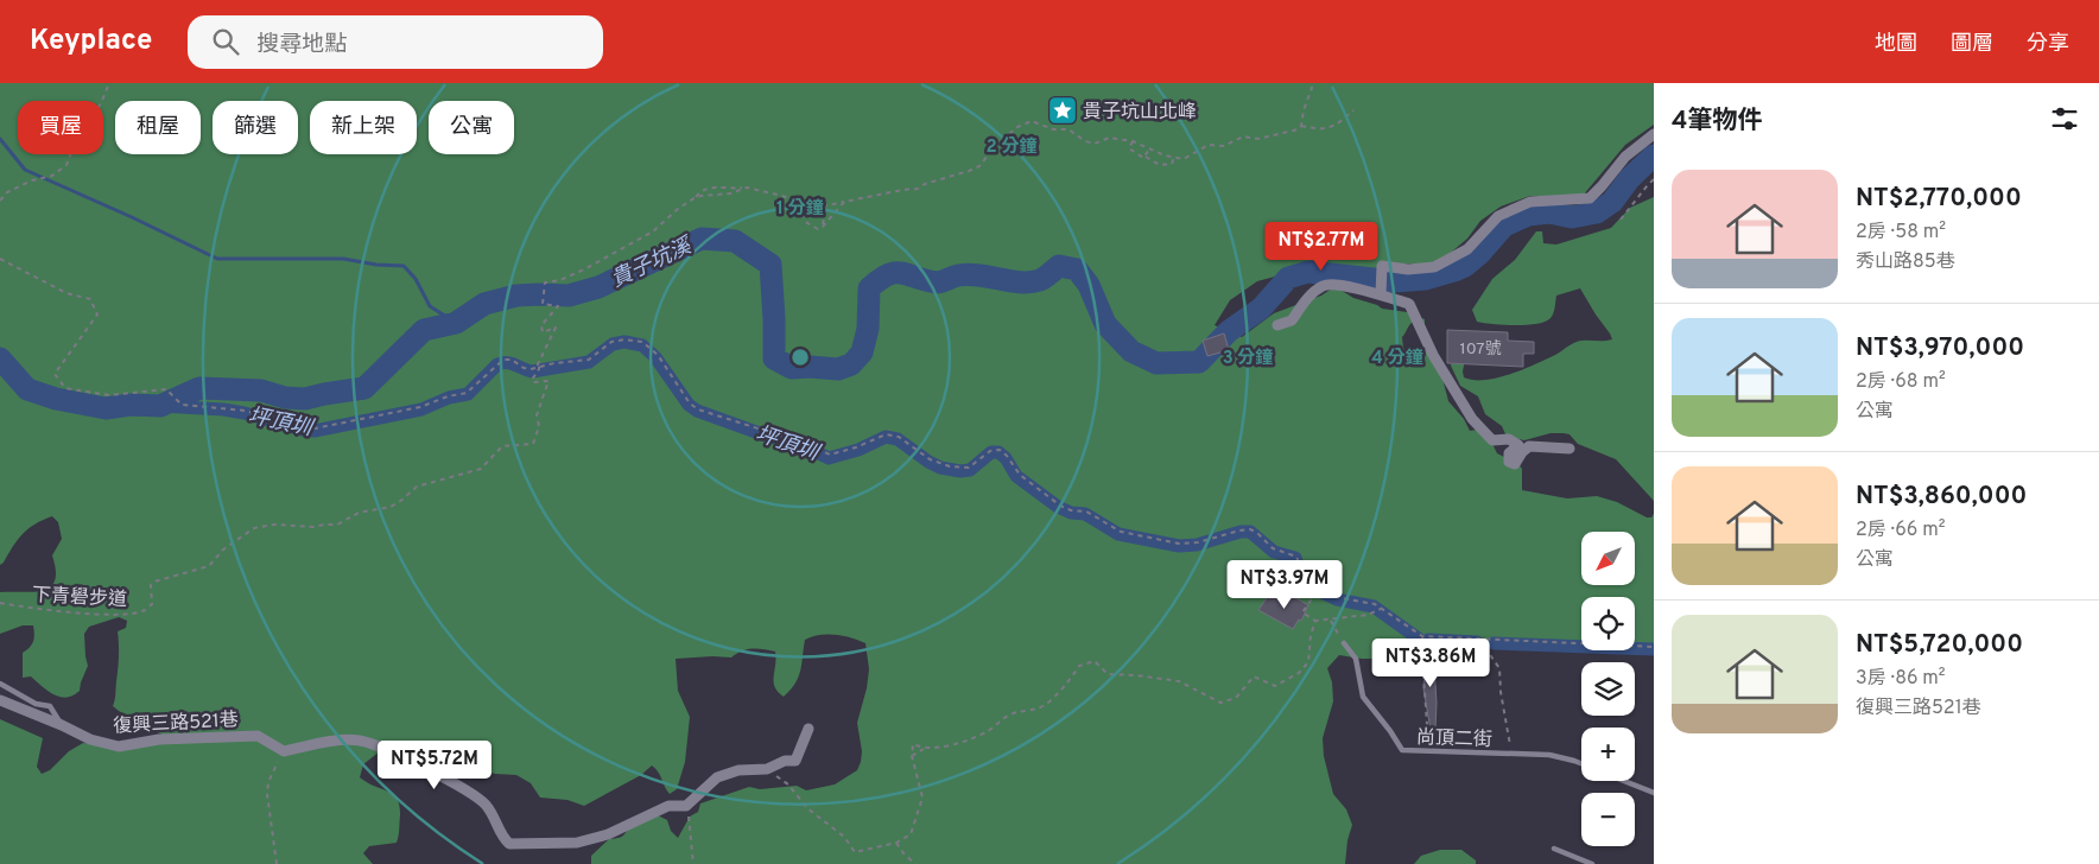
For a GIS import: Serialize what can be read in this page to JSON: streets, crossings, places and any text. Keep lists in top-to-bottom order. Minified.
{"streets":{"street":["復興三路521巷"],"lane":["尚頂二街"],"path":["下青礐步道"]},"water":["貴子坑溪","坪頂圳"],"places":{"place":["貴子坑山北峰"]},"house_numbers":["107號"],"north":"bottom left","page":{"header":"Keyplace","search":"搜尋地點","nav":["地圖","圖層","分享"],"heading":"4筆物件","chip":["買屋","租屋","篩選","新上架","公寓"],"list":[{"name":"NT$2,770,000","note":"2房 · 58 m² · 秀山路85巷"},{"name":"NT$3,970,000","note":"2房 · 68 m² · 公寓"},{"name":"NT$3,860,000","note":"2房 · 66 m² · 公寓"},{"name":"NT$5,720,000","note":"3房 · 86 m² · 復興三路521巷"}],"price":["NT$2.77M","NT$3.97M","NT$3.86M","NT$5.72M"],"map_buttons":["+","−"]},"rings":["2 分鐘","1 分鐘","3 分鐘","4 分鐘"]}
